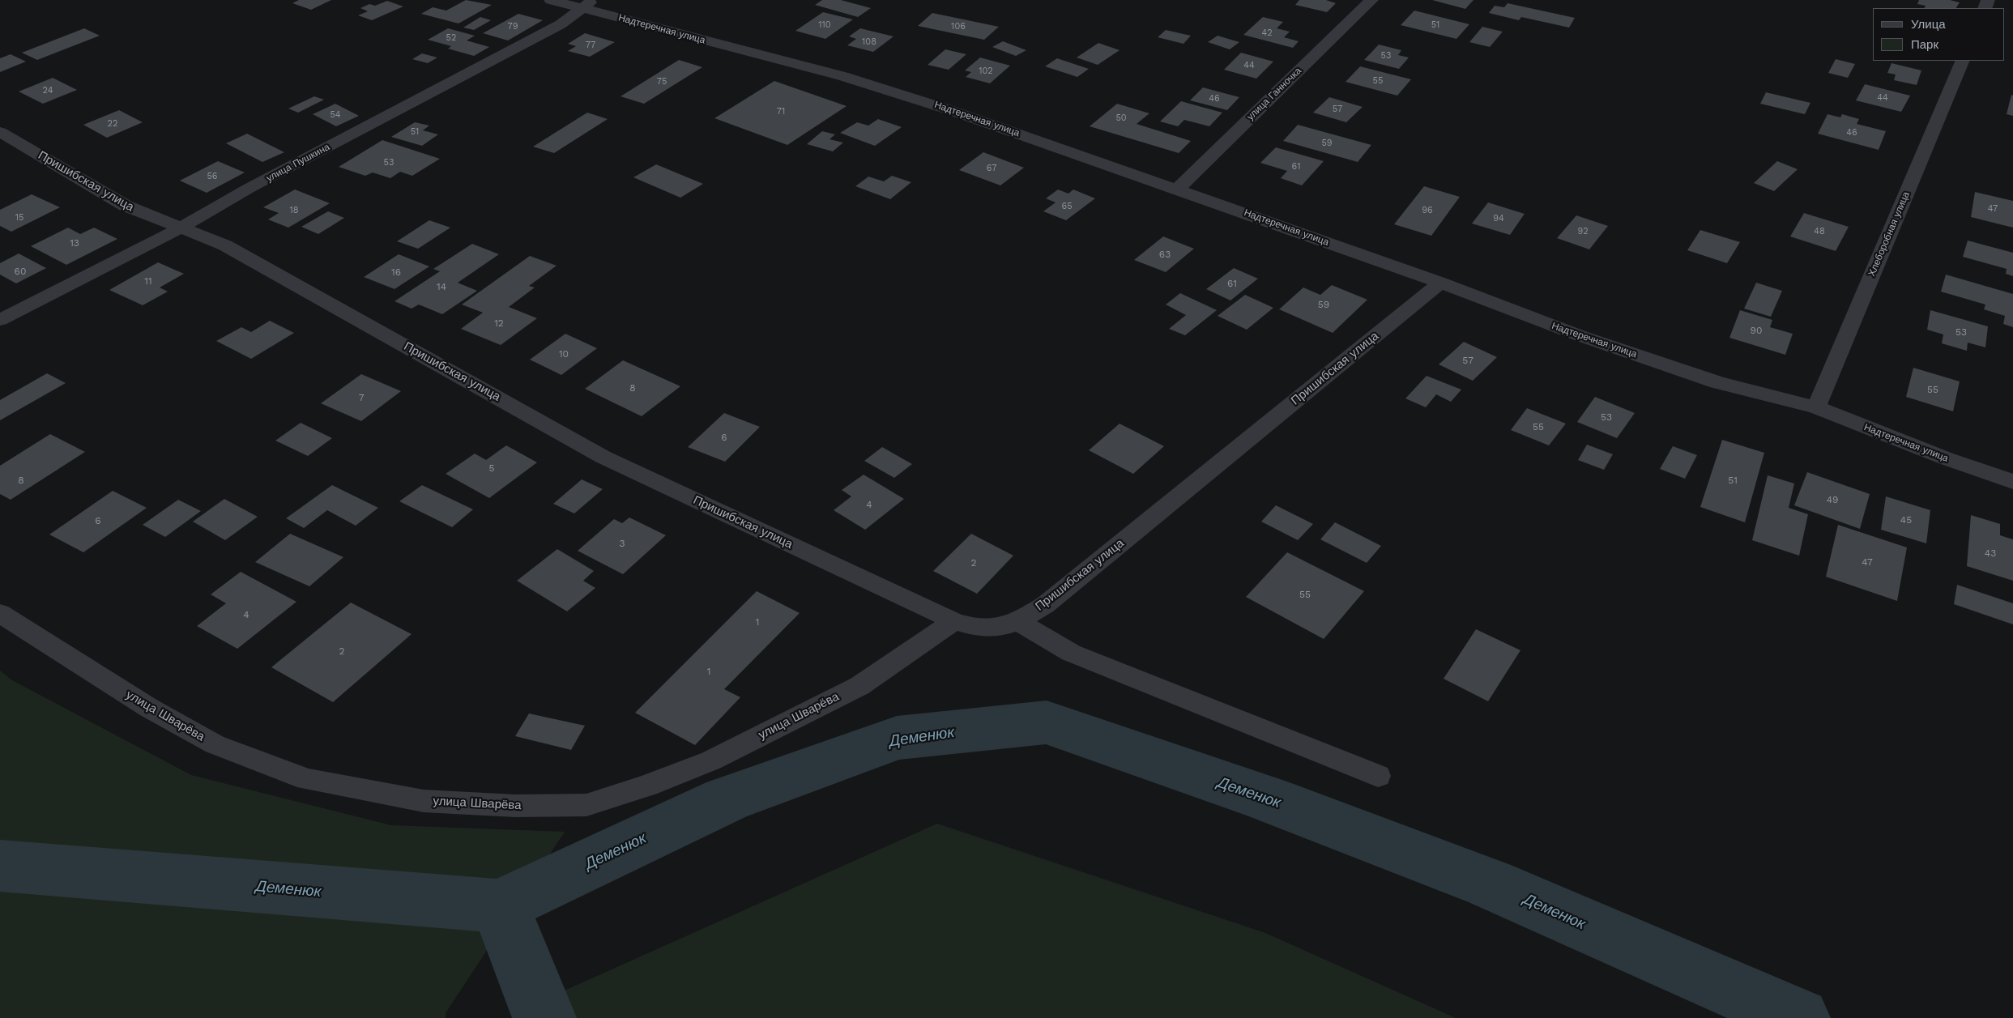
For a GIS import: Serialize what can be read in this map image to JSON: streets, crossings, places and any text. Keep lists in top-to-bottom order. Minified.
{"streets":{"street":["Надтеречная улица","улица Ганночка","улица Пушкина","Пришибская улица","Хлеборобная улица","улица Шварёва"]},"crossings":[["Надтеречная улица","улица Ганночка"],["Надтеречная улица","улица Пушкина"],["Надтеречная улица","Пришибская улица"],["Надтеречная улица","Хлеборобная улица"],["улица Пушкина","Пришибская улица"],["Пришибская улица","улица Шварёва"]],"water":["Деменюк"],"house_numbers":["110","51","79","106","42","52","108","77","53","44","102","55","75","24","44","46","57","71","54","50","22","51","46","59","53","61","67","56","65","47","18","96","15","94","92","48","13","63","60","16","11","61","14","59","12","90","53","10","57","8","55","7","53","55","6","5","8","51","49","4","45","6","3","43","47","2","55","4","1","2","1"],"legend":["Улица","Парк"]}
